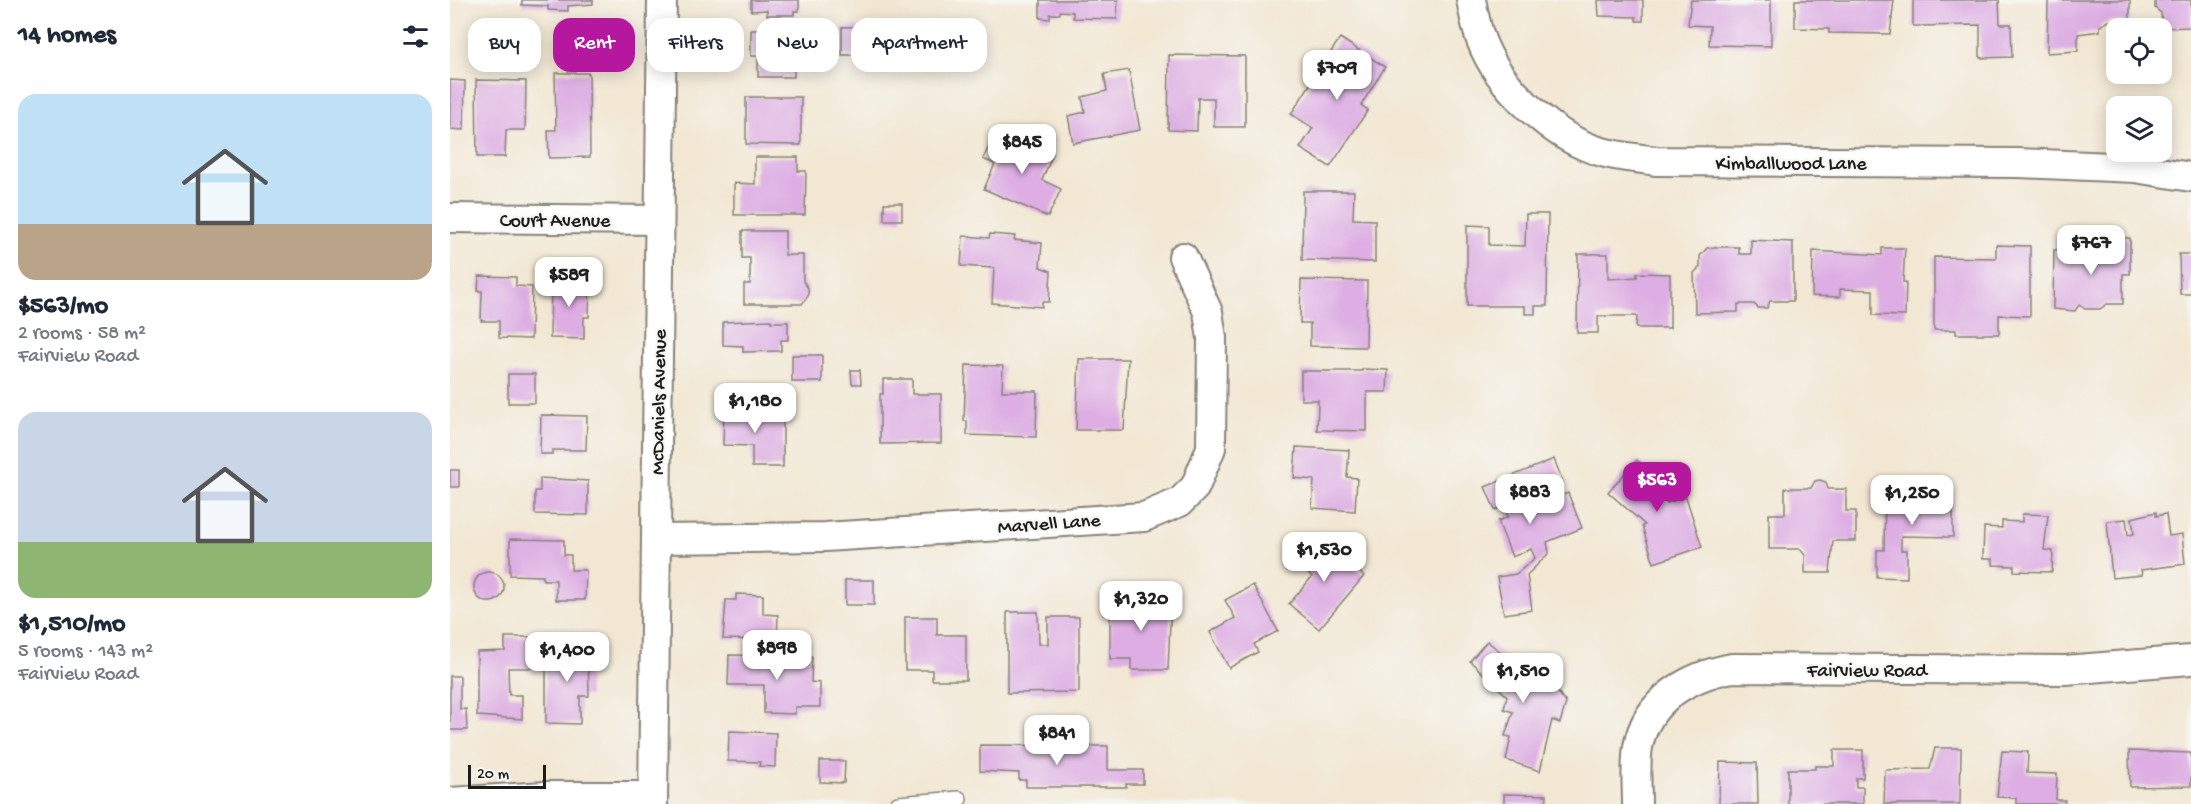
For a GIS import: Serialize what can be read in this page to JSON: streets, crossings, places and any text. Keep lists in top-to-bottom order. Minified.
{"streets":{"street":["Kimballwood Lane","Court Avenue","McDaniels Avenue","Marvell Lane","Fairview Road"]},"crossings":[["Court Avenue","McDaniels Avenue"],["McDaniels Avenue","Marvell Lane"]],"scale_bar":"20 m","page":{"heading":"14 homes","chip":["Buy","Rent","Filters","New","Apartment"],"price":["$709","$845","$767","$589","$1,180","$563","$883","$1,250","$1,530","$1,320","$898","$1,400","$1,510","$841"],"list":[{"name":"$563/mo","note":"2 rooms · 58 m² · Fairview Road"},{"name":"$1,510/mo","note":"5 rooms · 143 m² · Fairview Road"}],"scale":"20 m"}}
